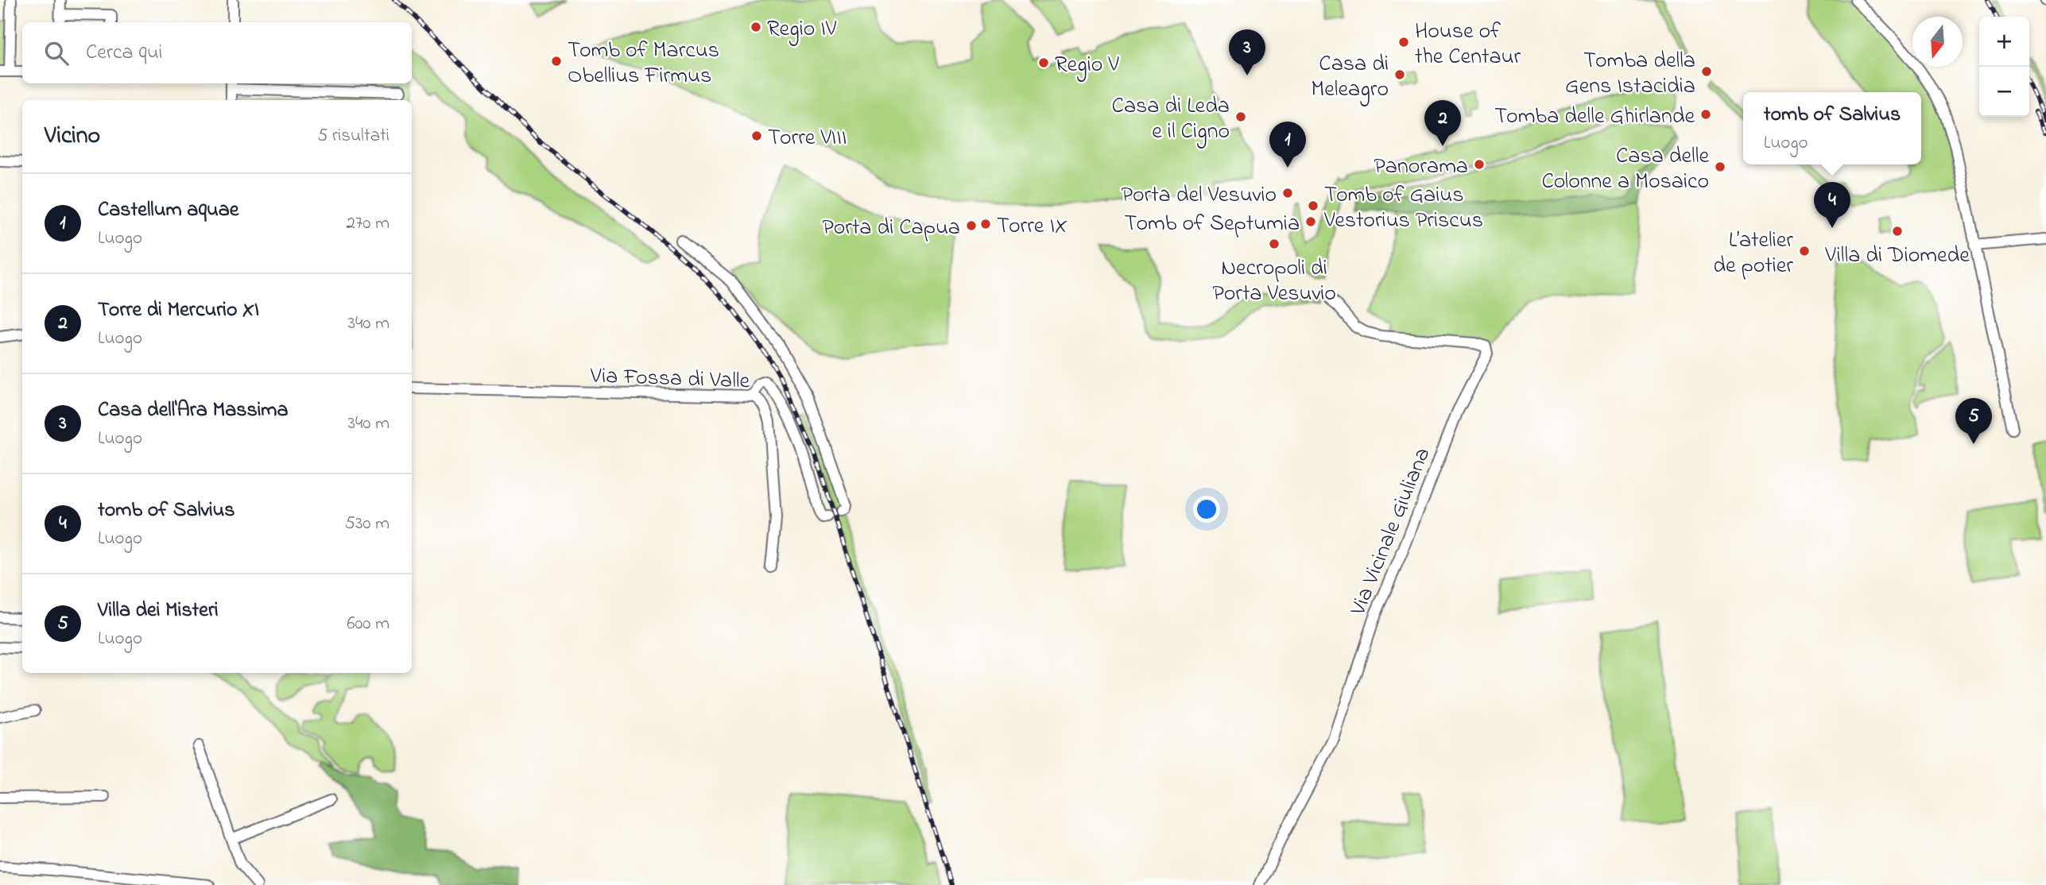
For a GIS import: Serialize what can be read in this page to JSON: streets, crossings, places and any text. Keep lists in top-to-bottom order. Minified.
{"streets":{"street":["Via Fossa di Valle","Via Vicinale Giuliana"]},"places":["Regio IV","House of the Centaur","Tomb of Marcus Obellius Firmus","Regio V","Tomba della Gens Istacidia","Casa di Meleagro","Tomba delle Ghirlande","Casa di Leda e il Cigno","Torre VIII","Panorama","Casa delle Colonne a Mosaico","Porta del Vesuvio","Tomb of Gaius Vestorius Priscus","Tomb of Septumia","Torre IX","Porta di Capua","Villa di Diomede","Necropoli di Porta Vesuvio","L’atelier de potier"],"north":"bottom","page":{"map_buttons":["+","−"],"search":"Cerca qui","pins":["3","2","1","4","5"],"popup":["tomb of Salvius","Luogo"],"heading":["Vicino","5 risultati"],"list":[{"mark":"1","name":"Castellum aquae","note":"Luogo","value":"270 m"},{"mark":"2","name":"Torre di Mercurio XI","note":"Luogo","value":"340 m"},{"mark":"3","name":"Casa dell'Ara Massima","note":"Luogo","value":"340 m"},{"mark":"4","name":"tomb of Salvius","note":"Luogo","value":"530 m"},{"mark":"5","name":"Villa dei Misteri","note":"Luogo","value":"600 m"}]}}
